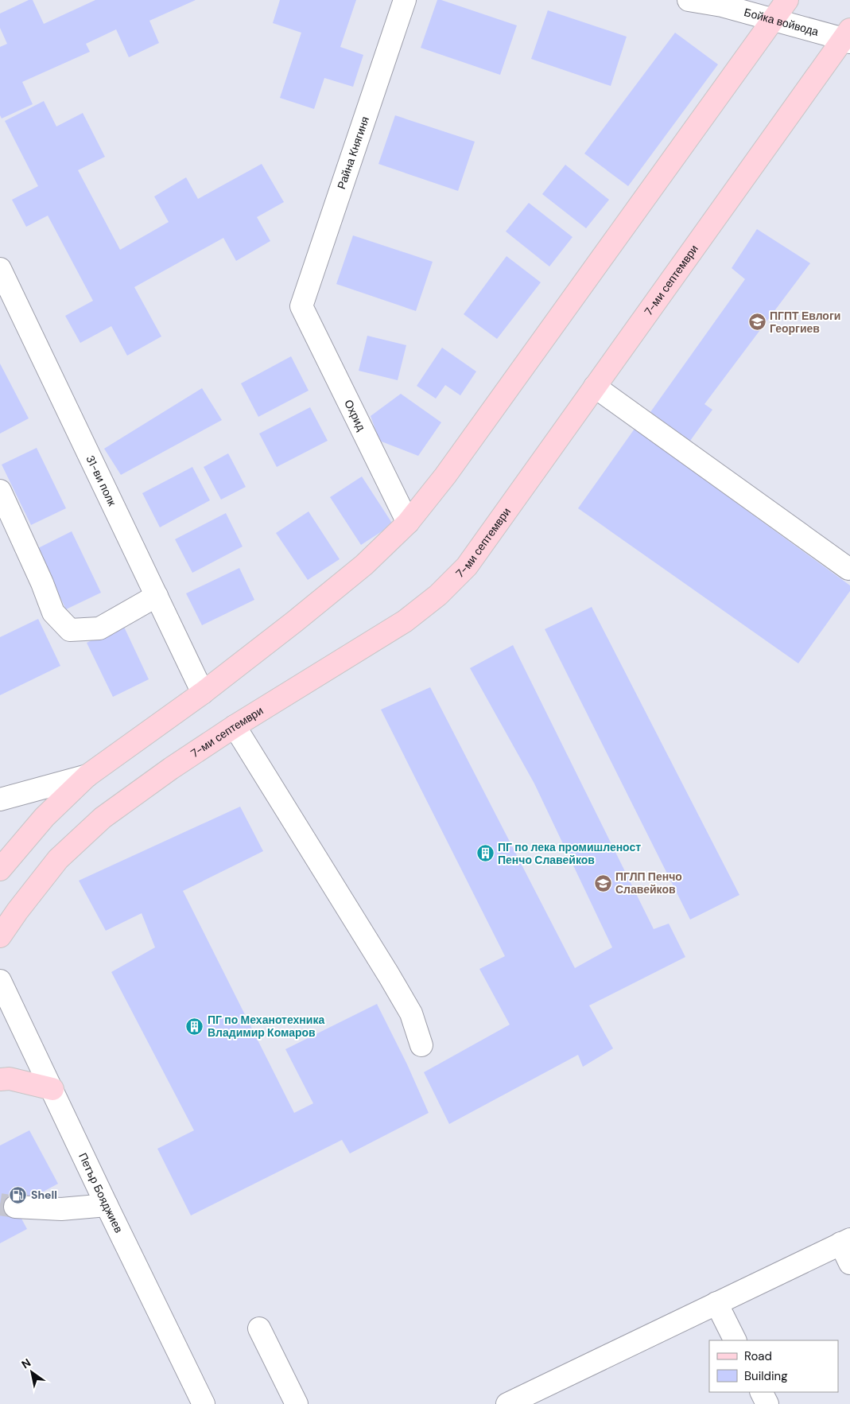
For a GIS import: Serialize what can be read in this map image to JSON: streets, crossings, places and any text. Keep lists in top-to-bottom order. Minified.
{"streets":{"main road":["7-ми септември"],"street":["Бойка войвода","Райна Княгиня","Охрид","31-ви полк","Петър Бояджиев"]},"crossings":[["Бойка войвода","7-ми септември"],["Райна Княгиня","Охрид"]],"places":{"school or university":["ПГПТ Евлоги Георгиев","ПГЛП Пенчо Славейков"],"building":["ПГ по лека промишленост Пенчо Славейков","ПГ по Механотехника Владимир Комаров"],"fuel station":["Shell"]},"legend":["Road","Building"],"north":"top left"}
